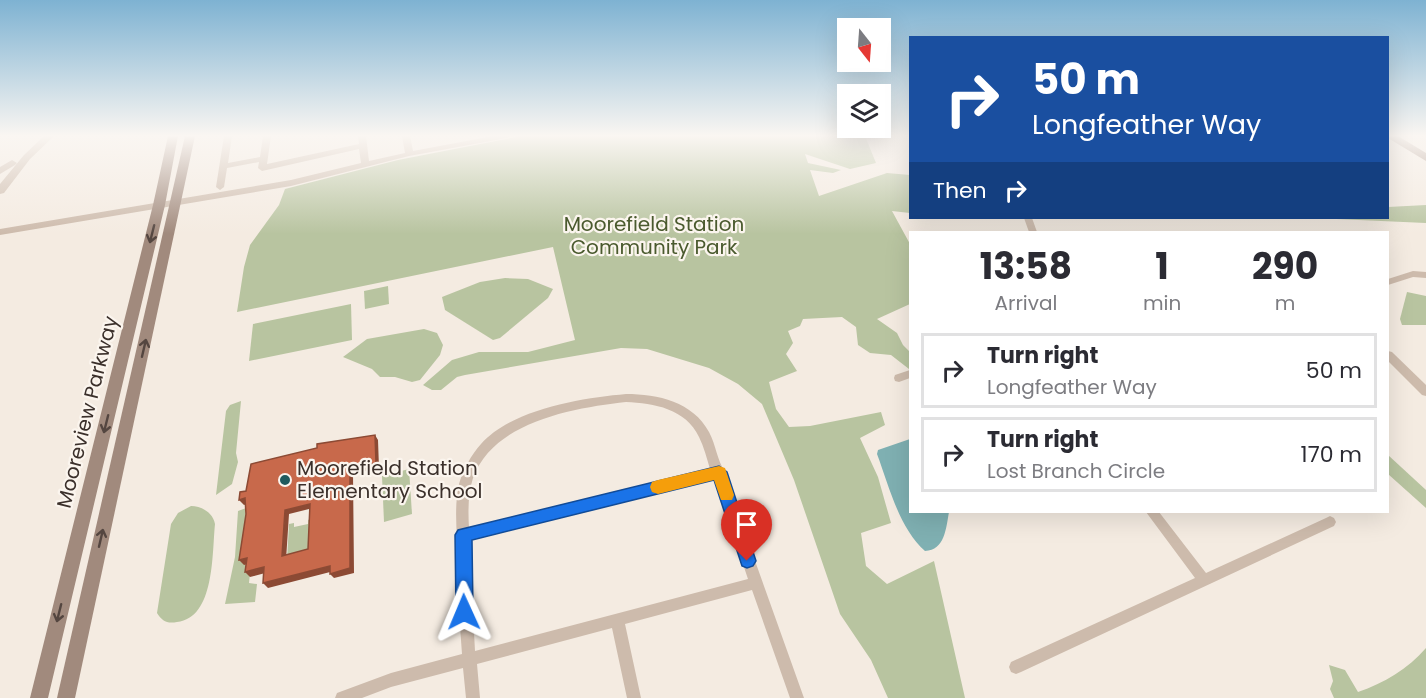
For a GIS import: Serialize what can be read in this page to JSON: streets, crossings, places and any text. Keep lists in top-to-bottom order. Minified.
{"streets":{"main road":["Mooreview Parkway"]},"parks":["Moorefield Station Community Park"],"places":["Moorefield Station Elementary School"],"north":"bottom","page":{"turn":["50 m","Longfeather Way"],"then":"Then","eta":["13:58","Arrival","1","min","290","m"],"list":[{"name":"Turn right","note":"Longfeather Way","value":"50 m"},{"name":"Turn right","note":"Lost Branch Circle","value":"170 m"}]}}
